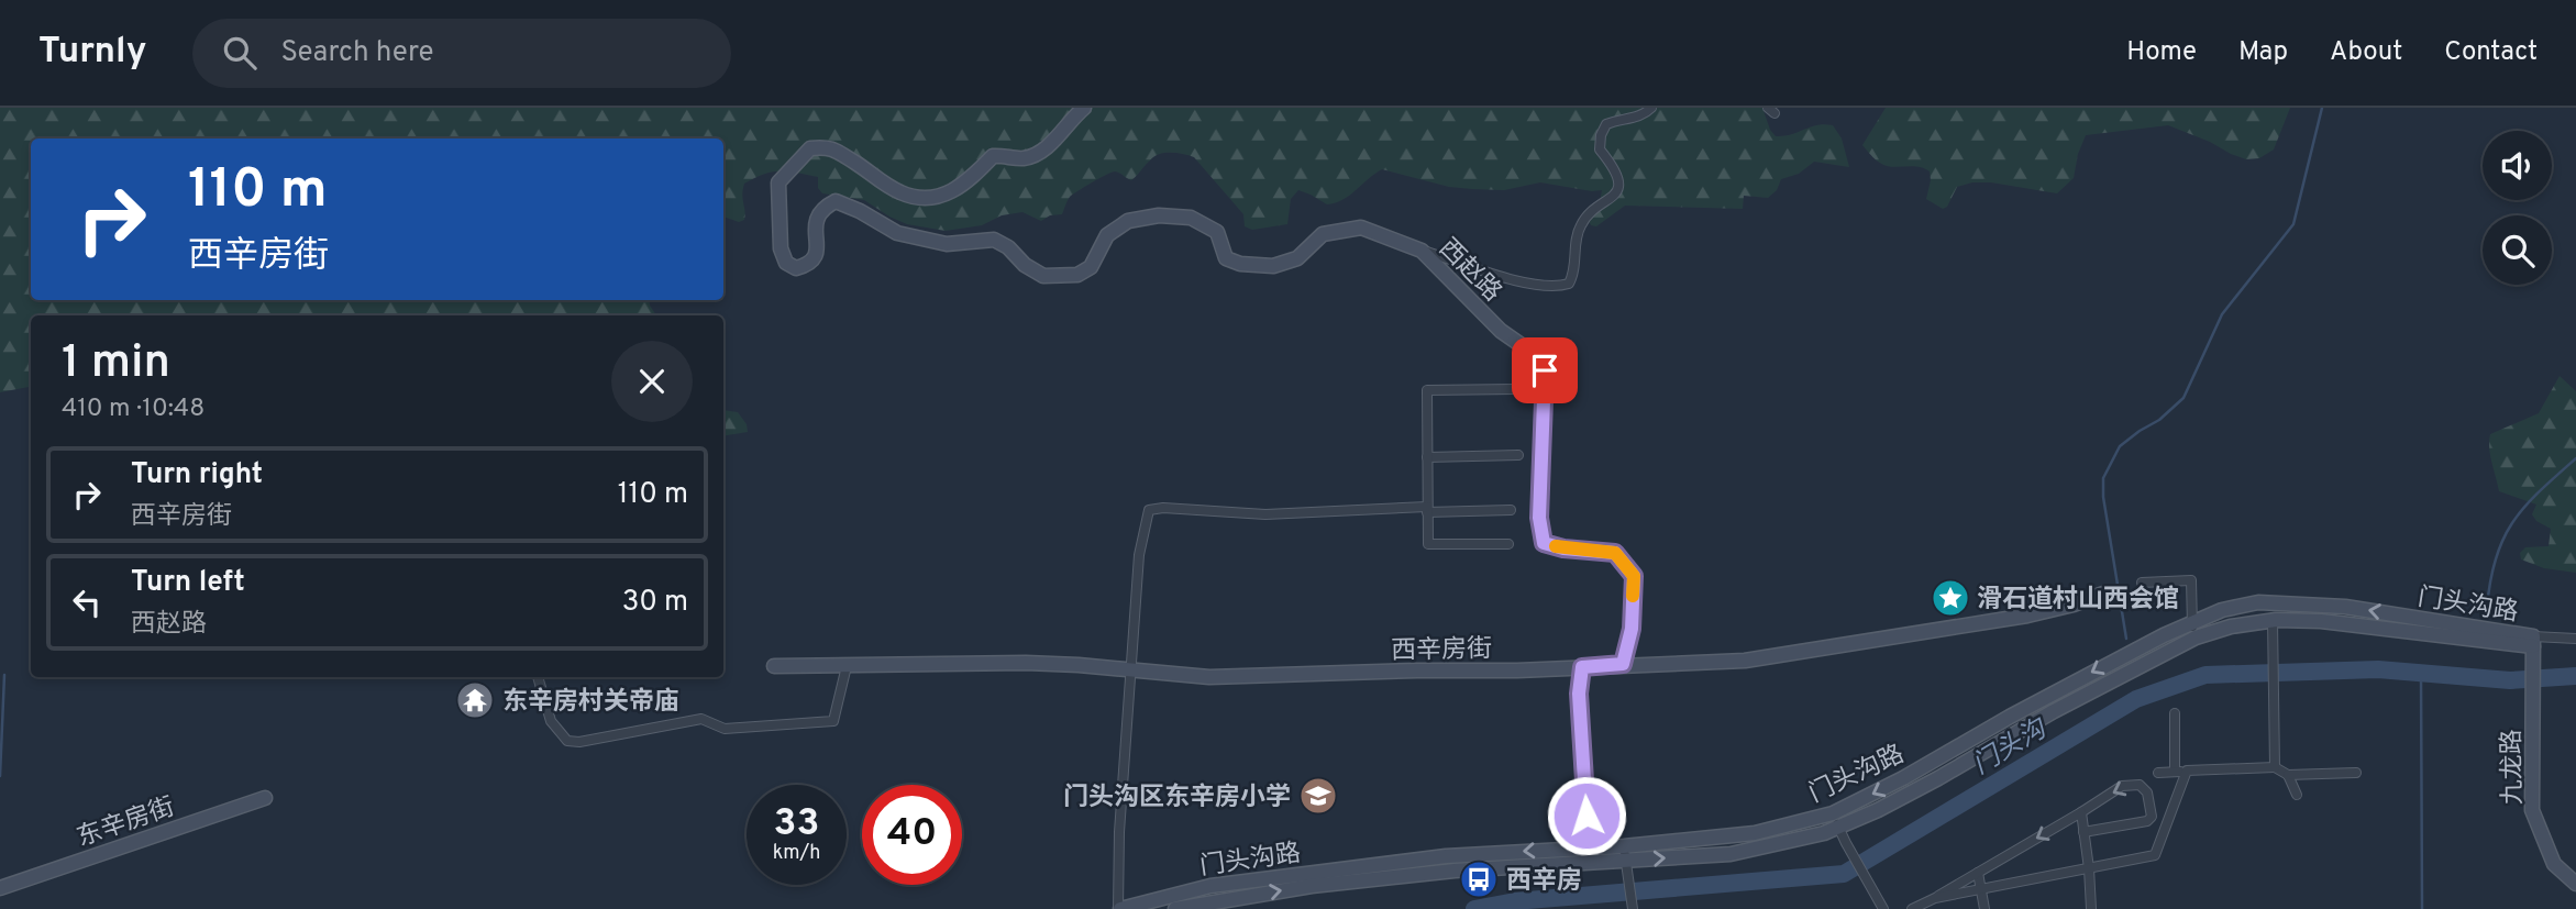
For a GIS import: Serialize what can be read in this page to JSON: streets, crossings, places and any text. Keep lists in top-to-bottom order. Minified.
{"streets":{"street":["西赵路","门头沟路","西辛房街","九龙路","东辛房街"]},"crossings":[["西赵路","西辛房街"],["门头沟路","九龙路"]],"water":["门头沟"],"places":{"place":["滑石道村山西会馆"],"temple":["东辛房村关帝庙"],"school or university":["门头沟区东辛房小学"],"bus stop":["西辛房"]},"page":{"header":"Turnly","search":"Search here","nav":["Home","Map","About","Contact"],"turn":["110 m","西辛房街"],"heading":["1 min","410 m · 10:48"],"list":[{"name":"Turn right","note":"西辛房街","value":"110 m"},{"name":"Turn left","note":"西赵路","value":"30 m"}],"speed":"33 km/h","limit":"40"}}
